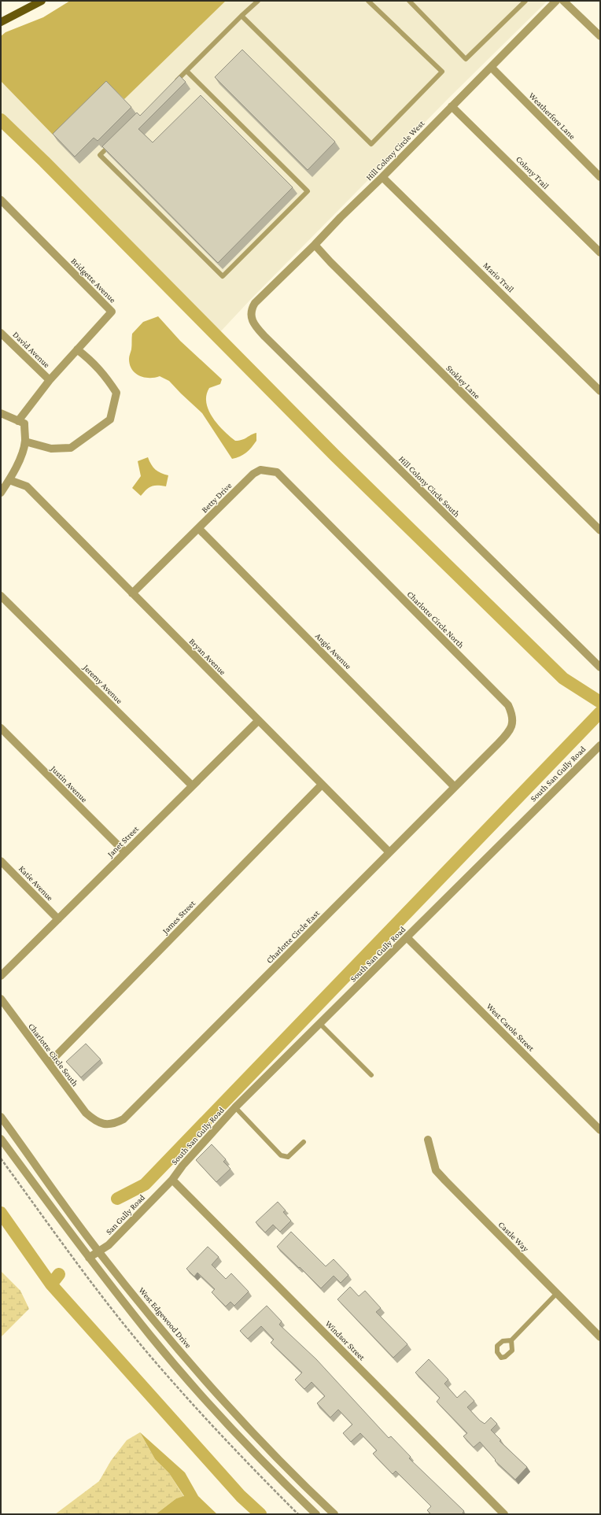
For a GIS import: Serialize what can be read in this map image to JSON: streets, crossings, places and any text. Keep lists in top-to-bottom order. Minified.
{"streets":{"street":["Weatherfore Lane","Hill Colony Circle West","Colony Trail","Mario Trail","Bridgette Avenue","David Avenue","Stokley Lane","Hill Colony Circle South","Betty Drive","Charlotte Circle North","Angie Avenue","Bryan Avenue","Jeremy Avenue","South San Gully Road","Justin Avenue","Janet Street","Katie Avenue","James Street","Charlotte Circle East","West Carole Street","Charlotte Circle South","San Gully Road","Castle Way","West Edgewood Drive","Windsor Street"]},"crossings":[["Weatherfore Lane","Hill Colony Circle West"],["Hill Colony Circle West","Colony Trail"],["Hill Colony Circle West","Mario Trail"],["Hill Colony Circle West","Stokley Lane"],["Hill Colony Circle West","Hill Colony Circle South"],["Bridgette Avenue","David Avenue"],["Betty Drive","Charlotte Circle North"],["Betty Drive","Angie Avenue"],["Betty Drive","Bryan Avenue"],["Charlotte Circle North","Charlotte Circle East"],["Angie Avenue","Charlotte Circle East"],["Bryan Avenue","Janet Street"],["Bryan Avenue","James Street"],["Bryan Avenue","Charlotte Circle East"],["Jeremy Avenue","Janet Street"],["South San Gully Road","West Carole Street"],["South San Gully Road","San Gully Road"],["South San Gully Road","Windsor Street"],["Justin Avenue","Janet Street"],["Janet Street","Katie Avenue"],["James Street","Charlotte Circle South"],["Charlotte Circle East","Charlotte Circle South"],["San Gully Road","West Edgewood Drive"],["San Gully Road","Windsor Street"]]}
